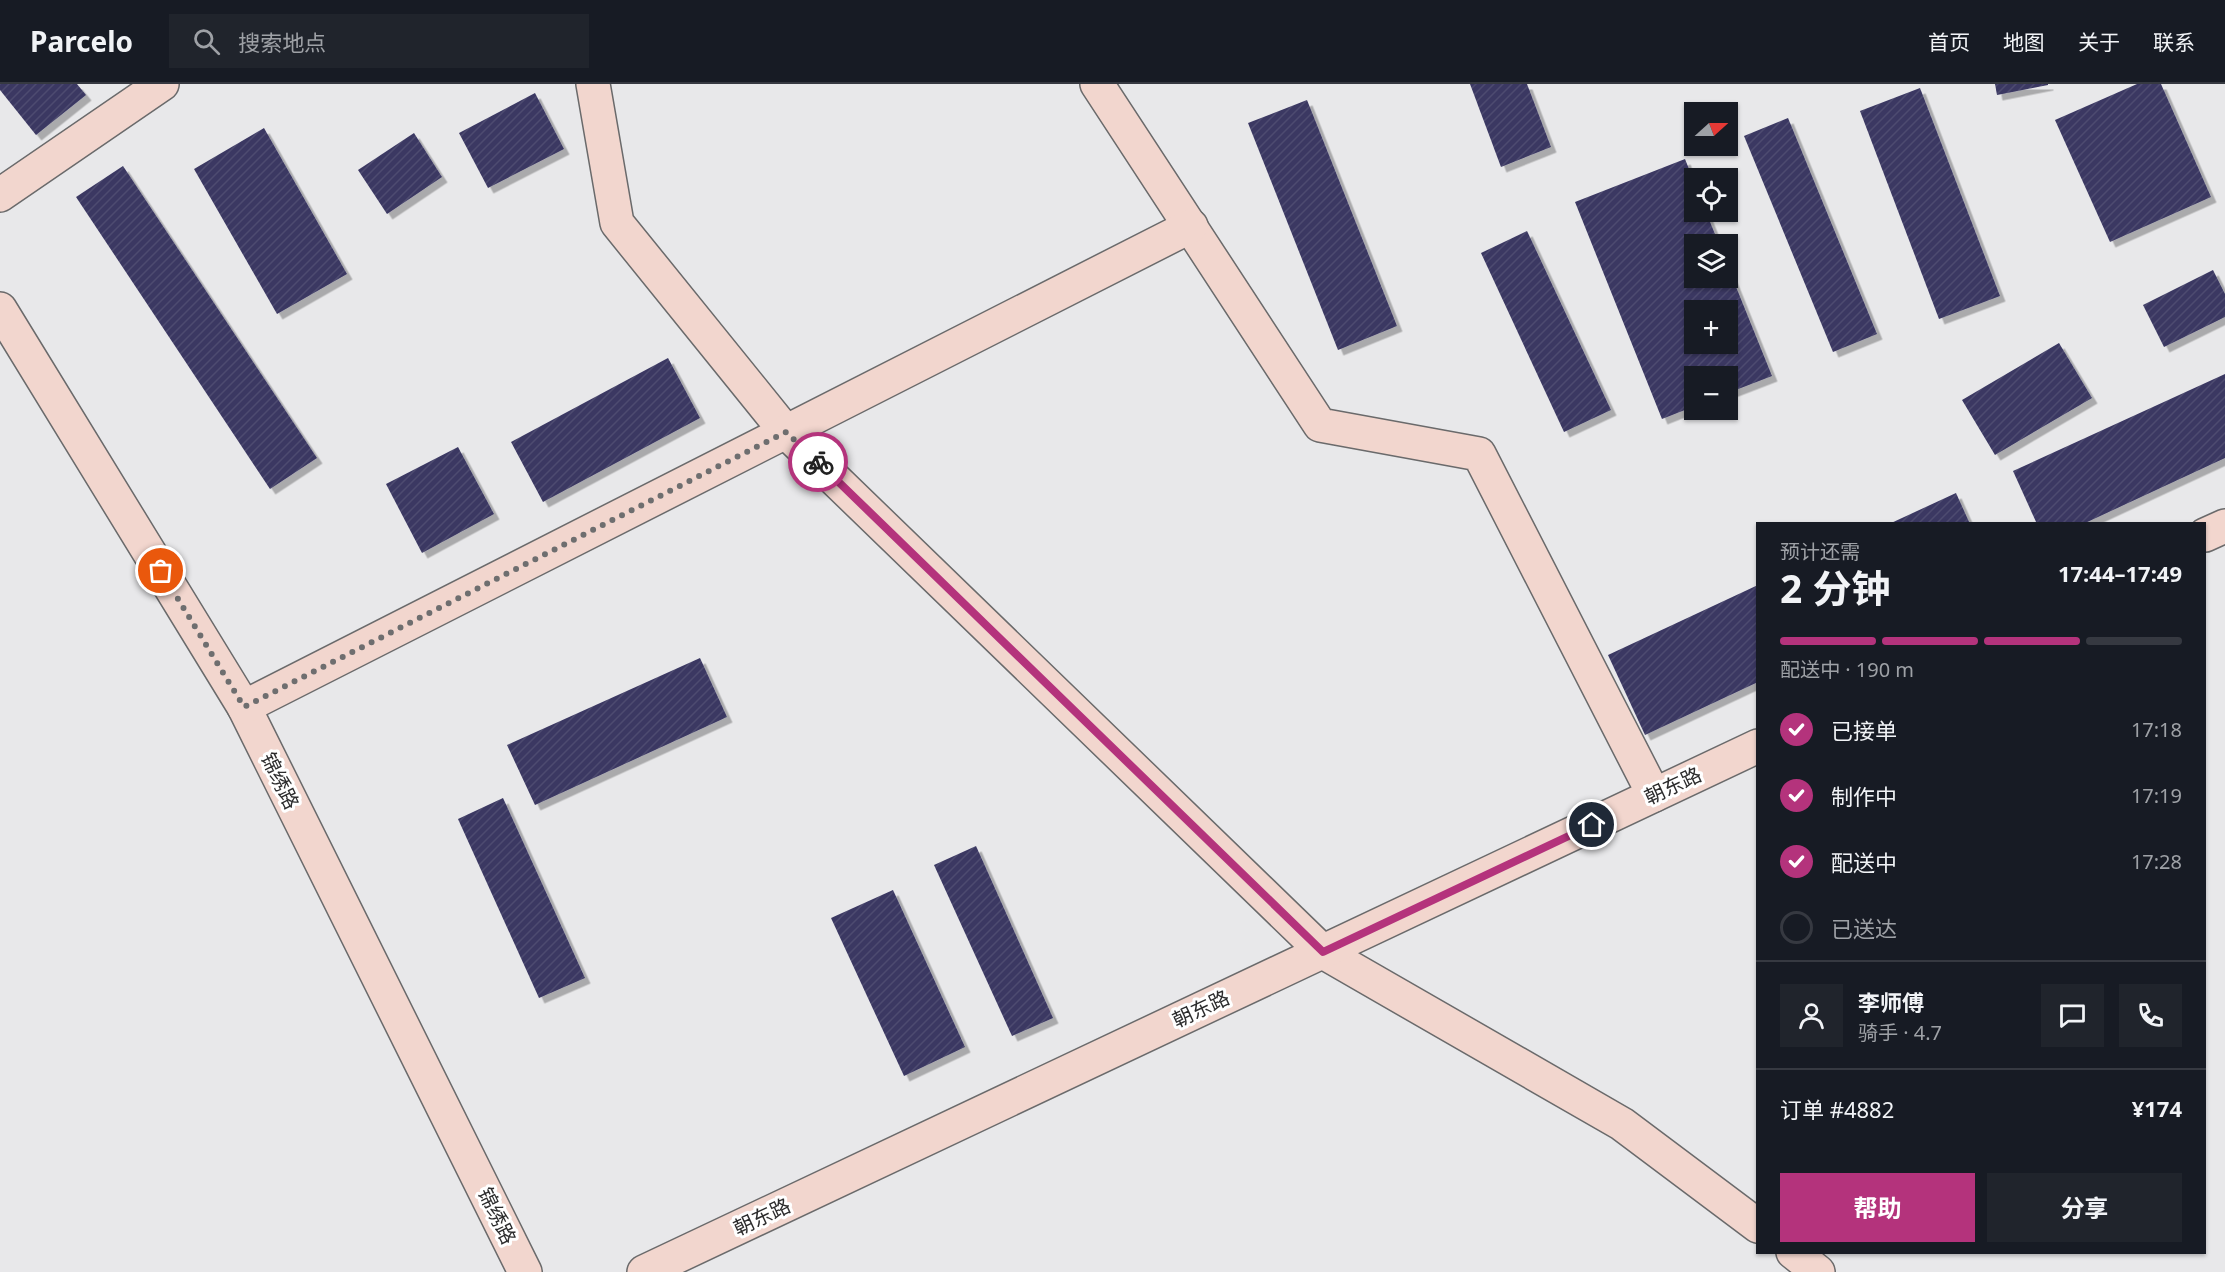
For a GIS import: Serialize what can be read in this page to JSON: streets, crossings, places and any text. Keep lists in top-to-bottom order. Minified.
{"streets":{"street":["锦绣路","朝东路"]},"north":"right","page":{"header":"Parcelo","search":"搜索地点","nav":["首页","地图","关于","联系"],"map_buttons":["+","−"],"heading":["2 分钟","预计还需","17:44–17:49"],"panel":["李师傅","骑手 · 4.7","订单 #4882","¥174"],"bar":"配送中 · 190 m","list":[["已接单","17:18"],["制作中","17:19"],["配送中","17:28"],"已送达"],"buttons":["帮助","分享"]}}
